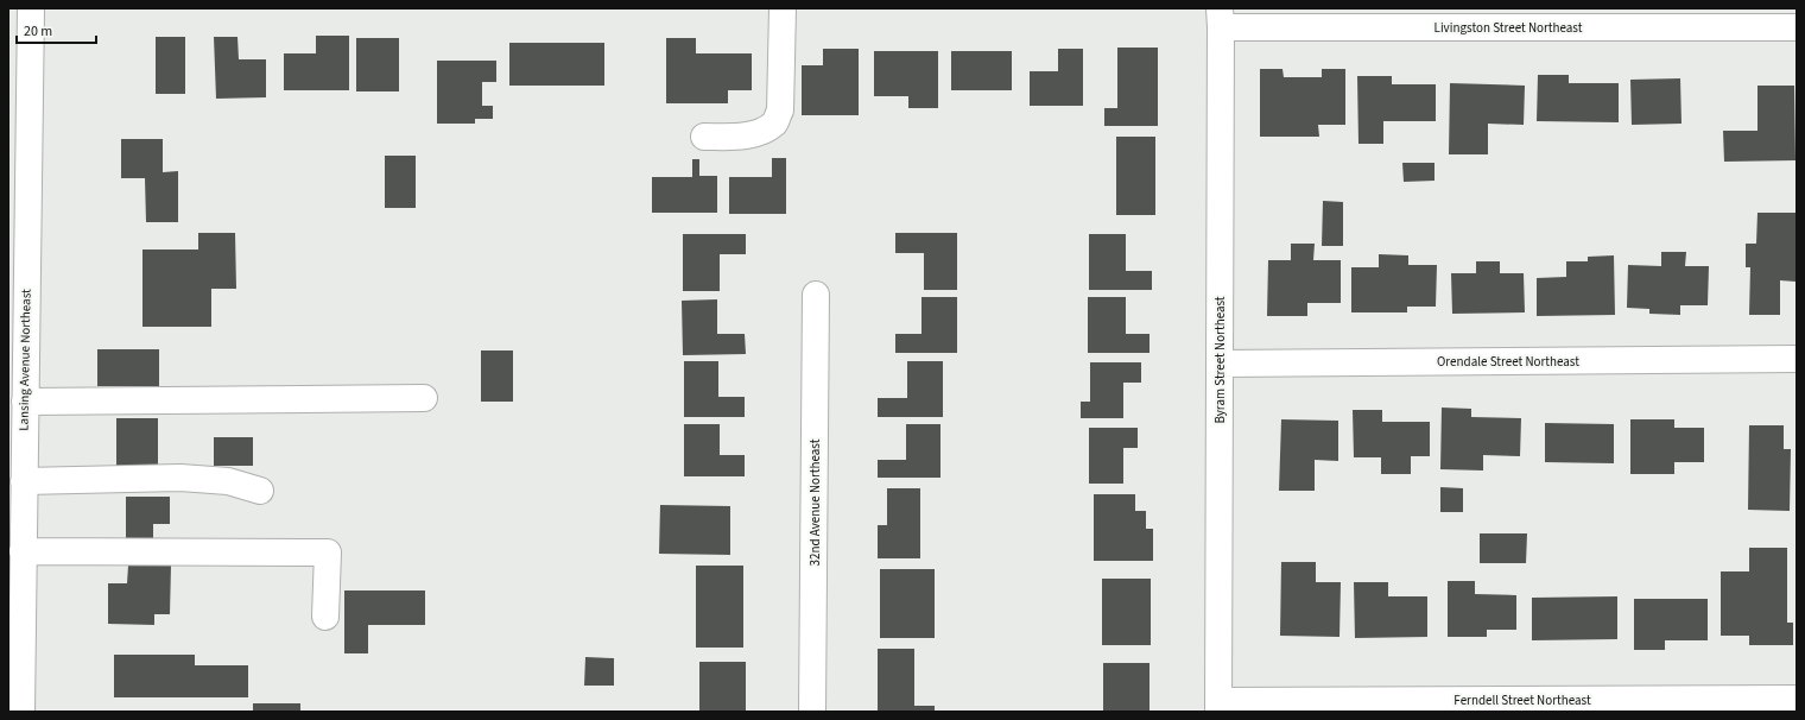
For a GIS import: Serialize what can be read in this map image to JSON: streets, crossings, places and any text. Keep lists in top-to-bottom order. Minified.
{"streets":{"street":["Livingston Street Northeast","Lansing Avenue Northeast","Byram Street Northeast","Orendale Street Northeast","32nd Avenue Northeast","Ferndell Street Northeast"]},"crossings":[["Livingston Street Northeast","Byram Street Northeast"],["Byram Street Northeast","Orendale Street Northeast"],["Byram Street Northeast","Ferndell Street Northeast"]],"scale_bar":"20 m"}
